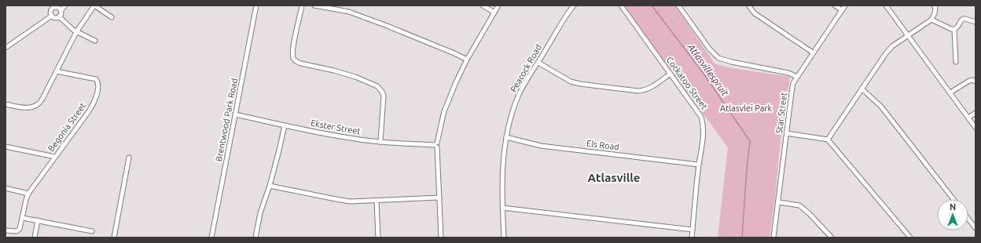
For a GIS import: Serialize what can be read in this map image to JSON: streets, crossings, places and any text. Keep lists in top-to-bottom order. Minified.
{"streets":{"street":["Peacock Road","Cockatoo Street","Star Street","Brentwood Park Road","Begonia Street","Ekster Street","Els Road"]},"crossings":[["Peacock Road","Els Road"],["Cockatoo Street","Els Road"],["Brentwood Park Road","Ekster Street"]],"districts":["Atlasville"],"water":["Atlasvillespruit"],"parks":["Atlasvlei Park"],"north":"top"}
